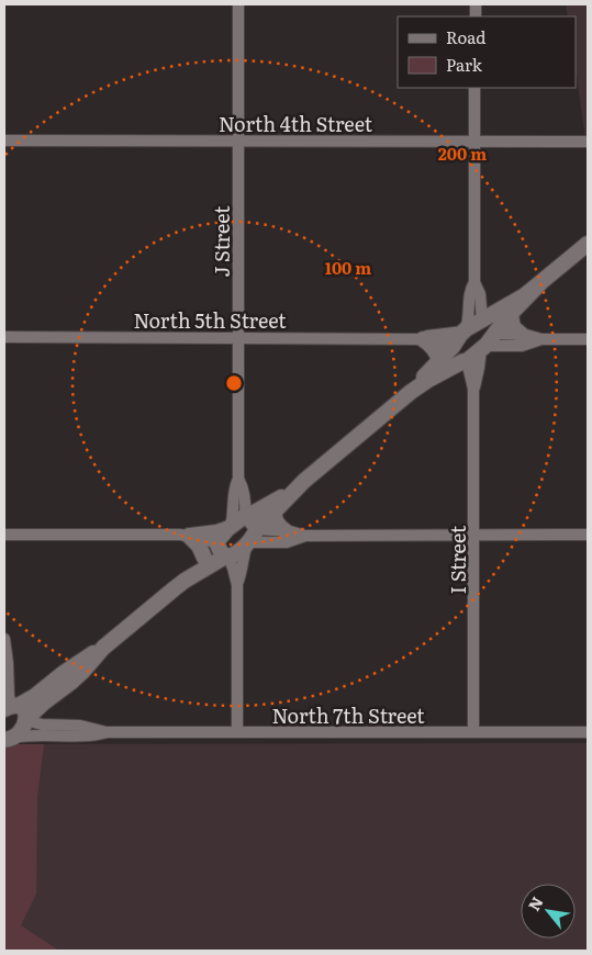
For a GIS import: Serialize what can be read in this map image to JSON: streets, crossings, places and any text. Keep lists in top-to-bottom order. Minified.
{"streets":{"street":["North 4th Street","J Street","North 5th Street","I Street","North 7th Street"]},"crossings":[["North 4th Street","J Street"],["J Street","North 5th Street"],["I Street","North 7th Street"]],"legend":["Road","Park"],"north":"top left","rings":["200 m","100 m"]}
